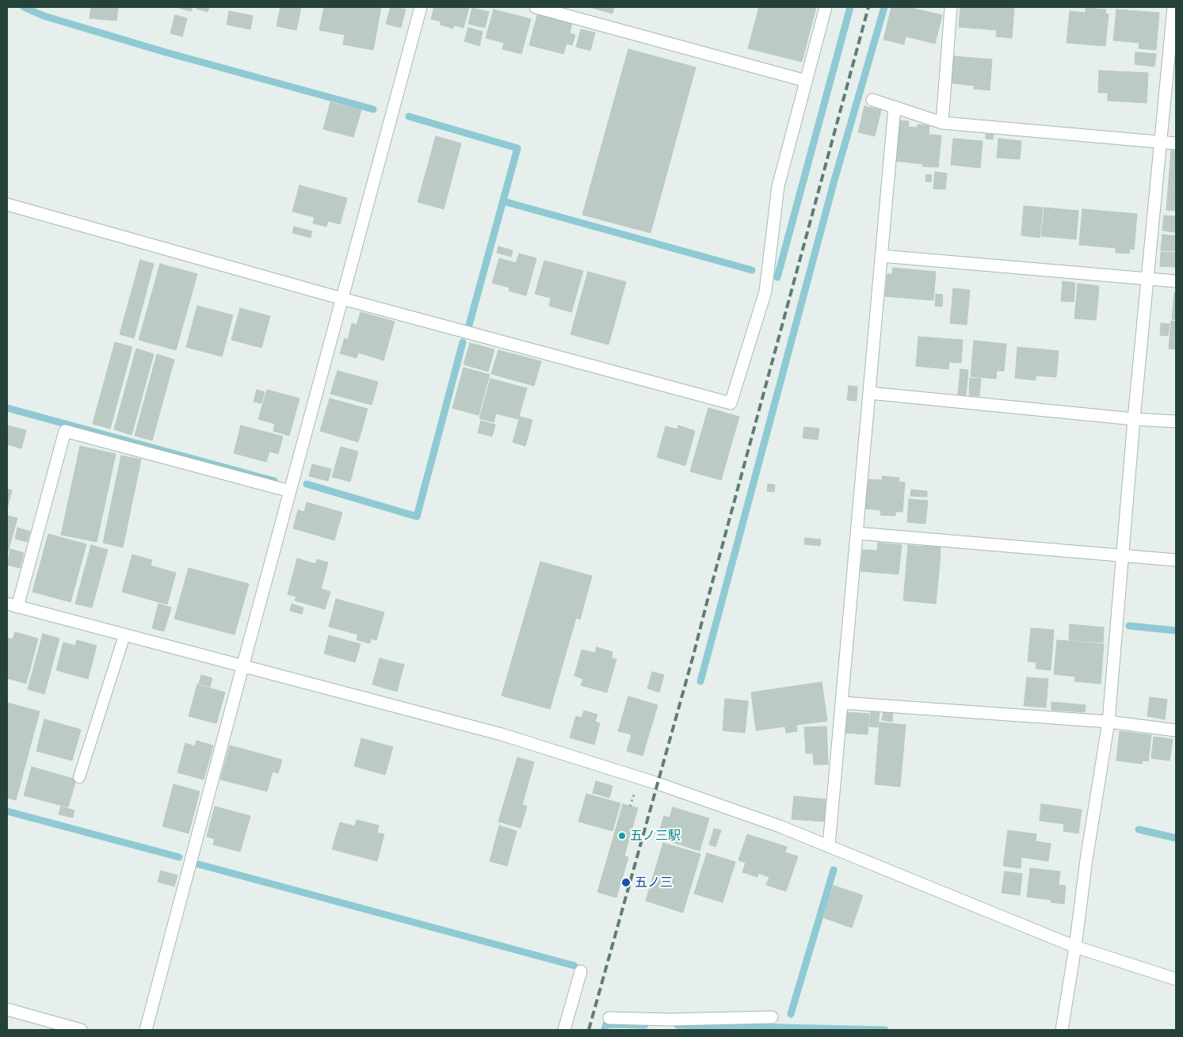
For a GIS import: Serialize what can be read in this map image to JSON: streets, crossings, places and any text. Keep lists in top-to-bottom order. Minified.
{"places":["五ノ三駅","五ノ三"]}
